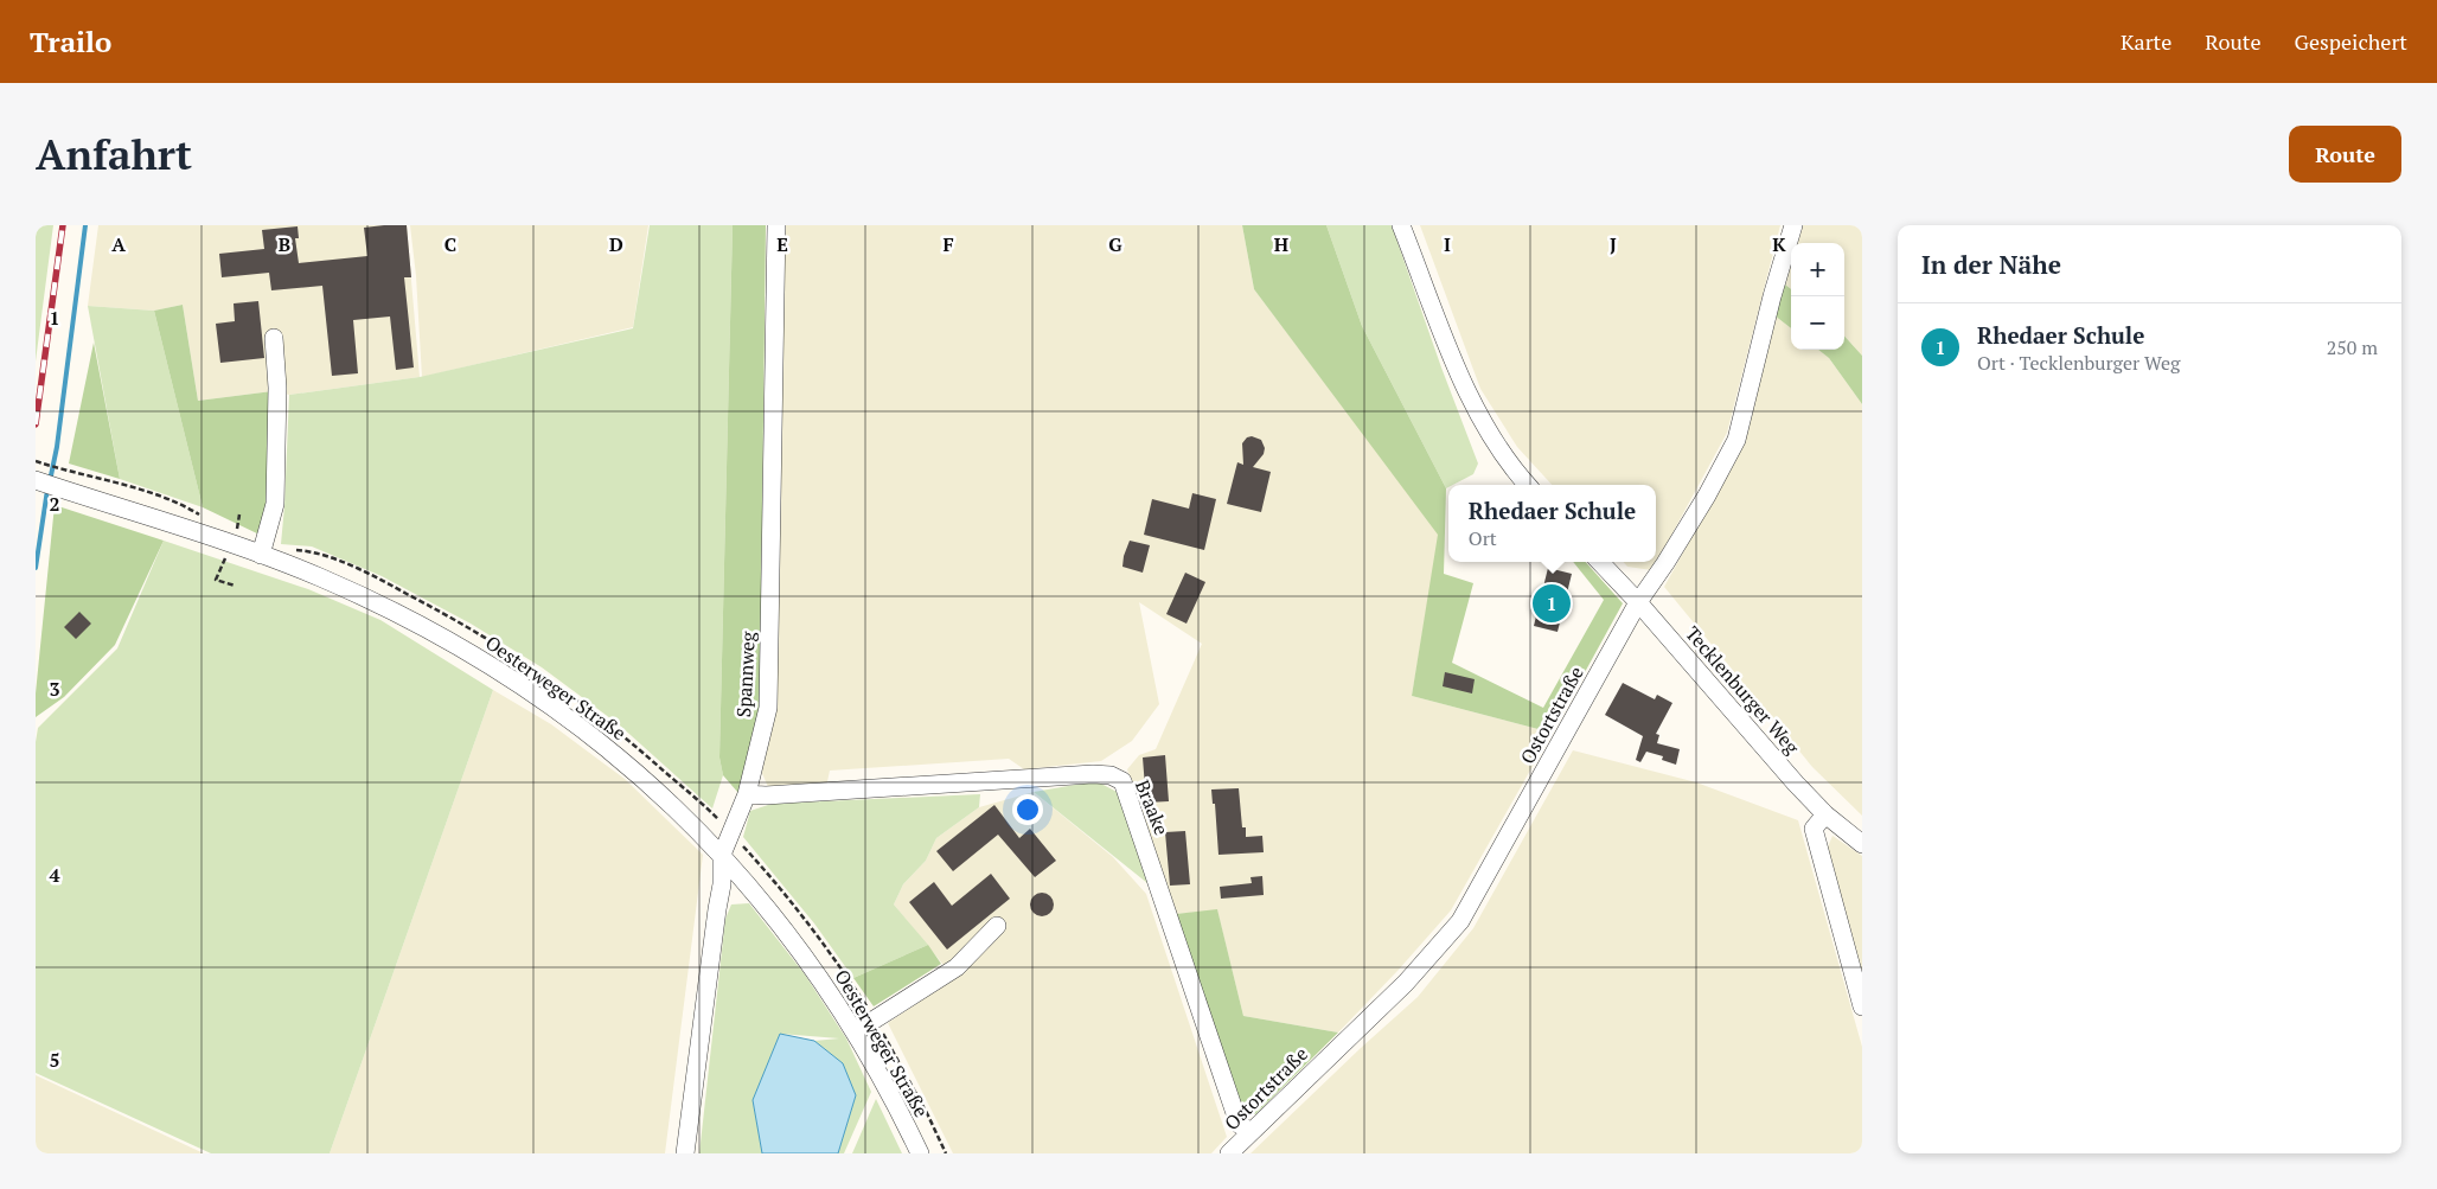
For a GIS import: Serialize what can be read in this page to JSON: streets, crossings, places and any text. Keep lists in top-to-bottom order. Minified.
{"streets":{"street":["Spannweg","Oesterweger Straße","Tecklenburger Weg","Ostortstraße","Braake"]},"crossings":[["Spannweg","Oesterweger Straße"],["Spannweg","Braake"],["Tecklenburger Weg","Ostortstraße"],["Ostortstraße","Braake"]],"page":{"header":"Trailo","nav":["Karte","Route","Gespeichert"],"buttons":"Route","title":"Anfahrt","heading":"In der Nähe","map_buttons":["+","−"],"list":[{"mark":"1","name":"Rhedaer Schule","note":"Ort · Tecklenburger Weg","value":"250 m"}],"popup":["Rhedaer Schule","Ort"],"pins":"1"},"grid":{"columns":["A","B","C","D","E","F","G","H","I","J","K"],"rows":["1","2","3","4","5"]}}
